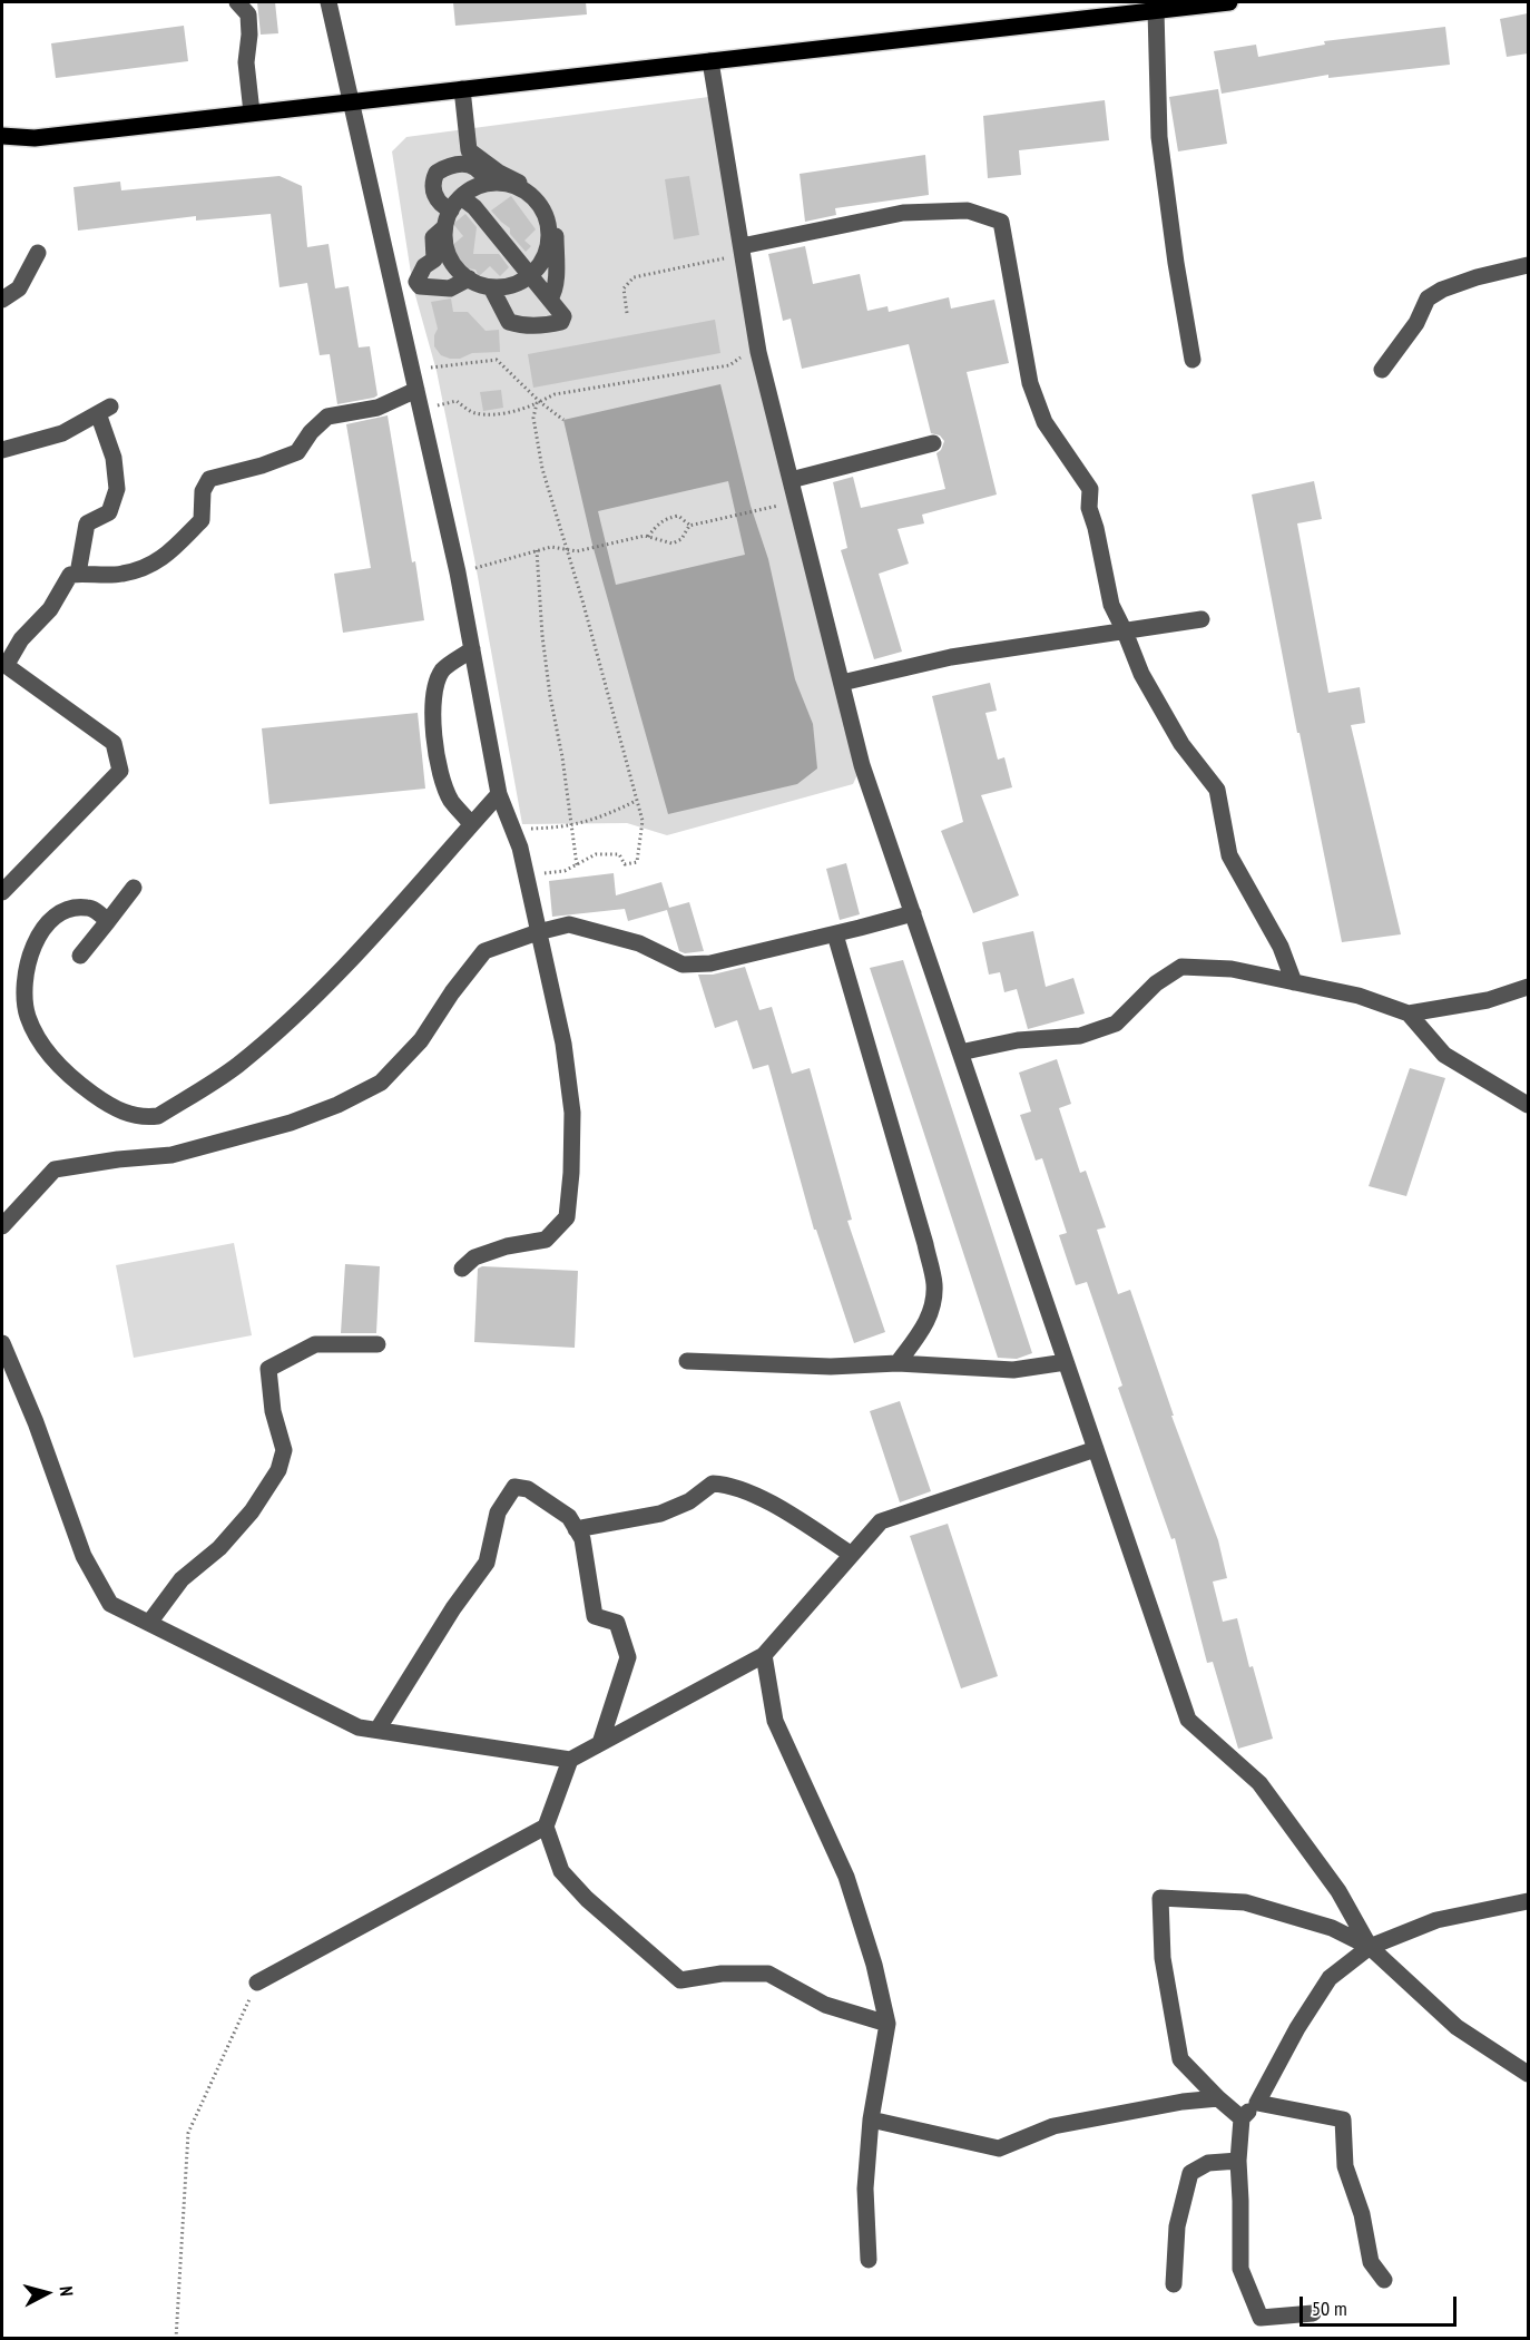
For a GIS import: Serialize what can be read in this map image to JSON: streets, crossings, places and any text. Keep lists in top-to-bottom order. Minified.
{"scale_bar":"50 m","north":"right"}
